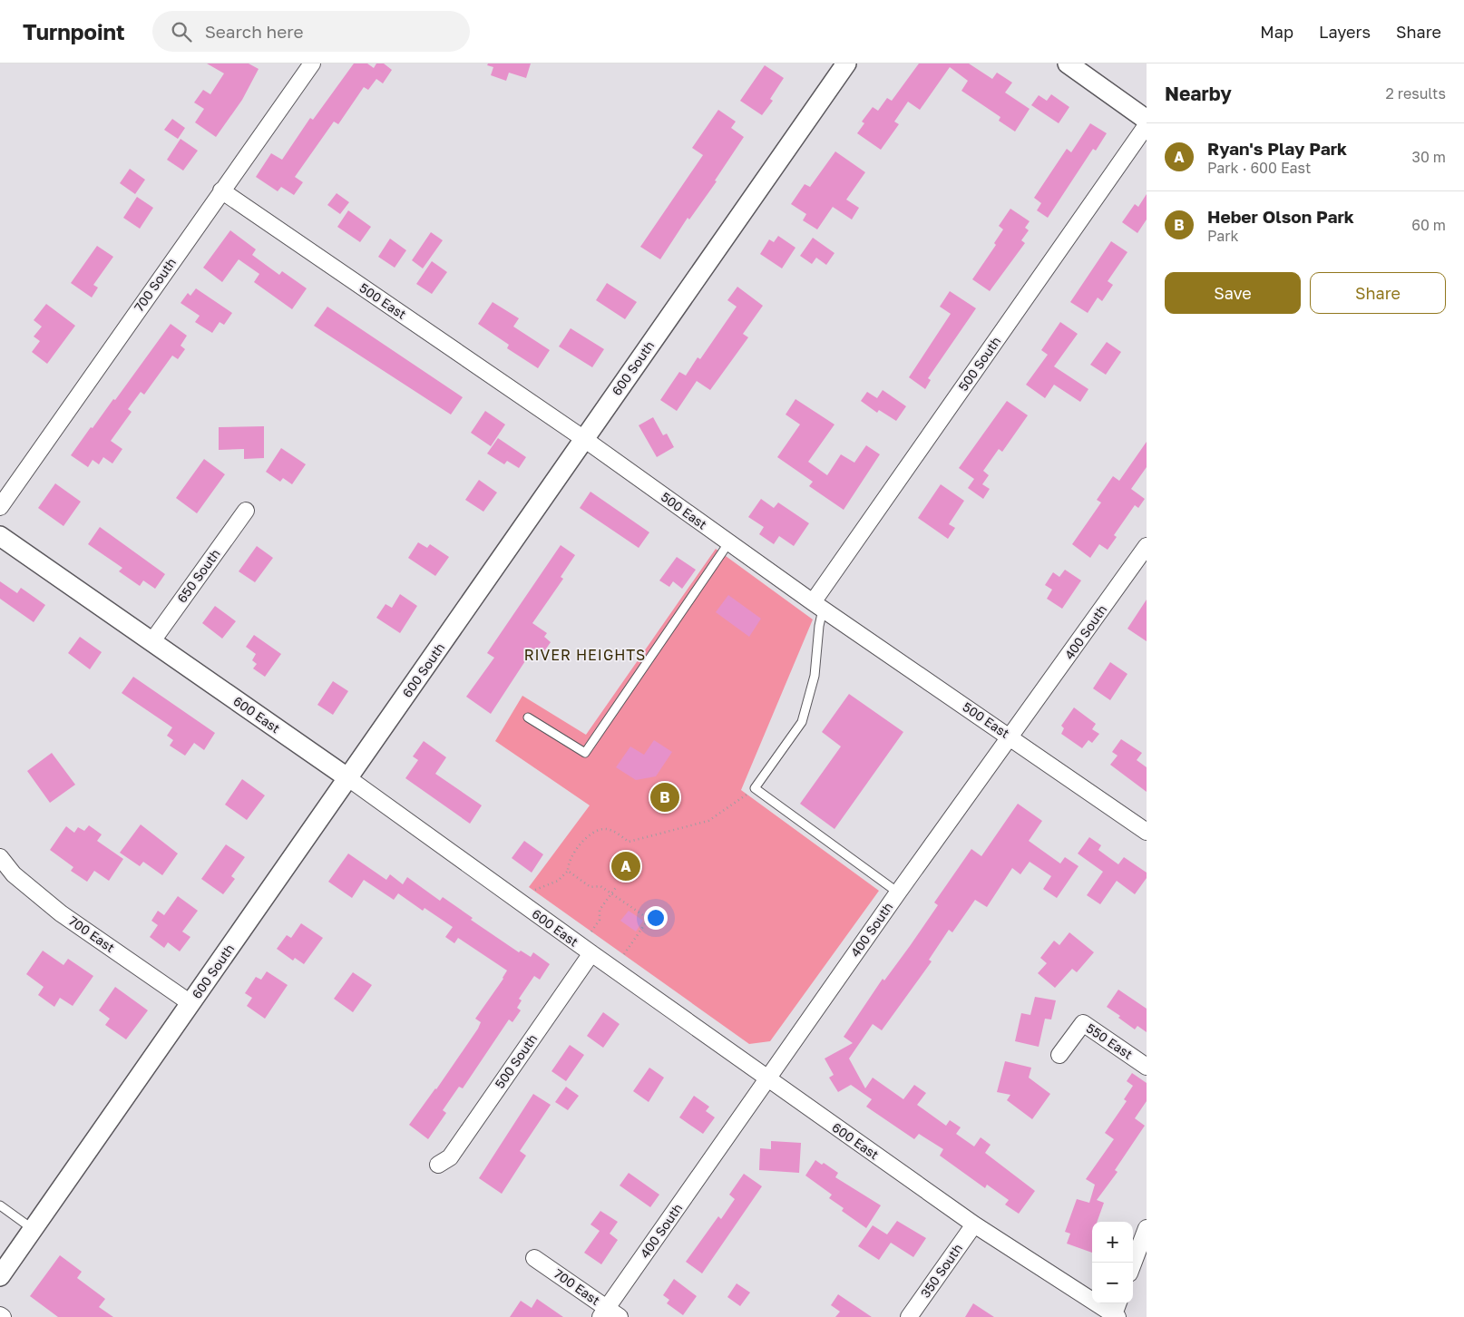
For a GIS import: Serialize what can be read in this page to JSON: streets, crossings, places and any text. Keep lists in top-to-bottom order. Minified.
{"streets":{"street":["700 South","500 East","500 South","600 South","650 South","400 South","600 East","700 East","550 East","350 South"]},"crossings":[["700 South","500 East"],["500 East","500 South"],["500 East","600 South"],["500 East","400 South"],["500 South","600 East"],["600 South","600 East"],["600 South","700 East"],["650 South","600 East"],["400 South","600 East"],["400 South","700 East"],["600 East","350 South"]],"districts":["RIVER HEIGHTS"],"page":{"header":"Turnpoint","search":"Search here","nav":["Map","Layers","Share"],"heading":["Nearby","2 results"],"list":[{"mark":"A","name":"Ryan's Play Park","note":"Park · 600 East","value":"30 m"},{"mark":"B","name":"Heber Olson Park","note":"Park","value":"60 m"}],"buttons":["Save","Share"],"pins":["B","A"],"map_buttons":["+","−"]}}
